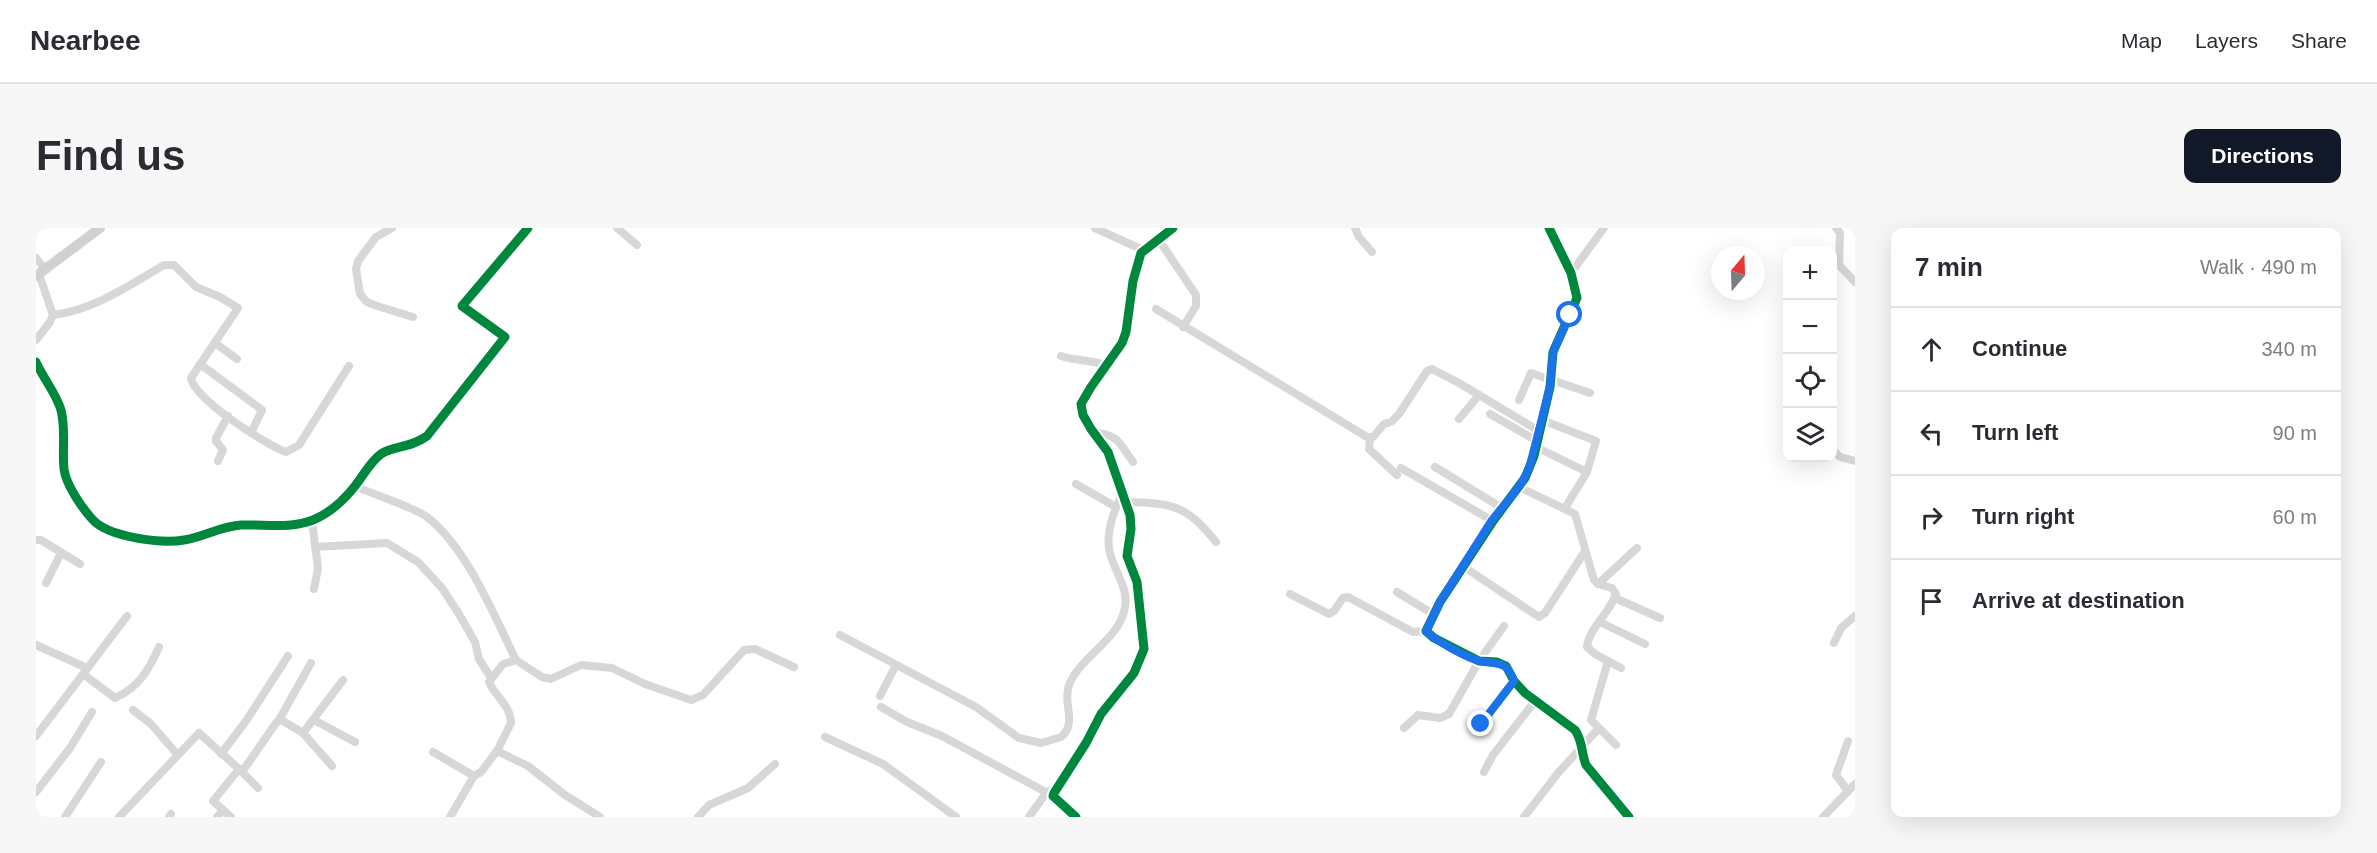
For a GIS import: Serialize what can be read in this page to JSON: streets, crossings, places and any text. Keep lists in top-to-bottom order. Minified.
{"north":"top","page":{"header":"Nearbee","nav":["Map","Layers","Share"],"buttons":"Directions","title":"Find us","heading":["7 min","Walk · 490 m"],"map_buttons":["+","−"],"list":[["Continue","340 m"],["Turn left","90 m"],["Turn right","60 m"],"Arrive at destination"]}}
